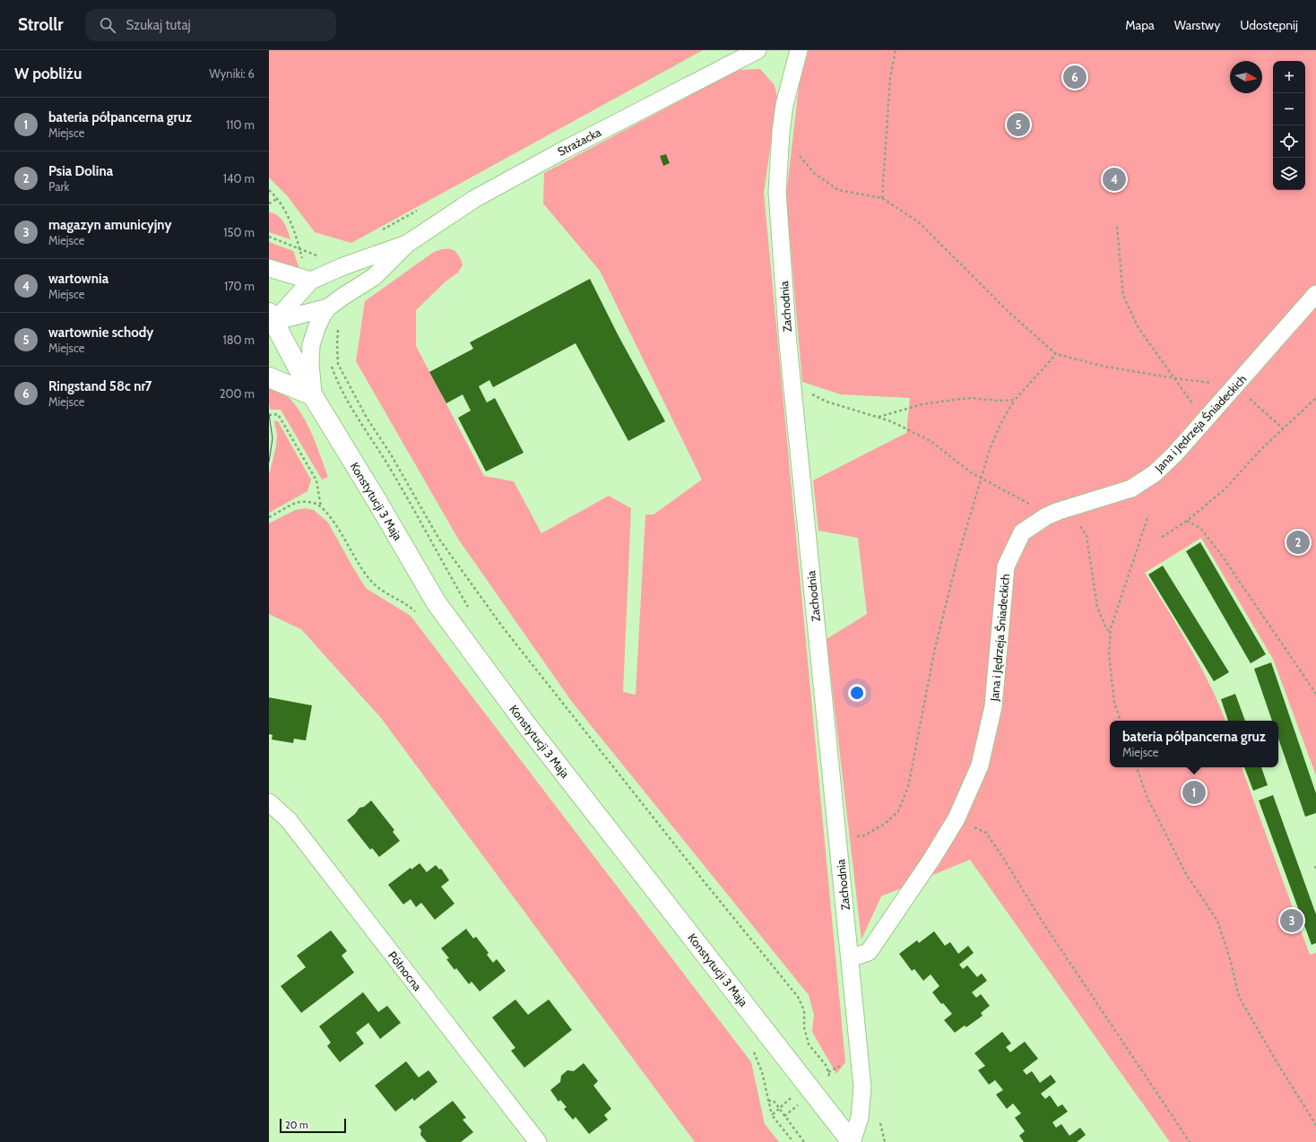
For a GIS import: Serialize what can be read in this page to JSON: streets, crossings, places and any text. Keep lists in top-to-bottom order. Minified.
{"streets":{"street":["Strażacka","Zachodnia","Jana i Jędrzeja Śniadeckich","Konstytucji 3 Maja","Północna"]},"crossings":[["Strażacka","Konstytucji 3 Maja"],["Zachodnia","Jana i Jędrzeja Śniadeckich"],["Zachodnia","Konstytucji 3 Maja"]],"scale_bar":"20 m","north":"right","page":{"header":"Strollr","search":"Szukaj tutaj","nav":["Mapa","Warstwy","Udostępnij"],"heading":["W pobliżu","Wyniki: 6"],"map_buttons":["+","−"],"pins":["6","5","4","2","1","3"],"list":[{"mark":"1","name":"bateria półpancerna gruz","note":"Miejsce","value":"110 m"},{"mark":"2","name":"Psia Dolina","note":"Park","value":"140 m"},{"mark":"3","name":"magazyn amunicyjny","note":"Miejsce","value":"150 m"},{"mark":"4","name":"wartownia","note":"Miejsce","value":"170 m"},{"mark":"5","name":"wartownie schody","note":"Miejsce","value":"180 m"},{"mark":"6","name":"Ringstand 58c nr7","note":"Miejsce","value":"200 m"}],"popup":["bateria półpancerna gruz","Miejsce"],"scale":"20 m"}}
